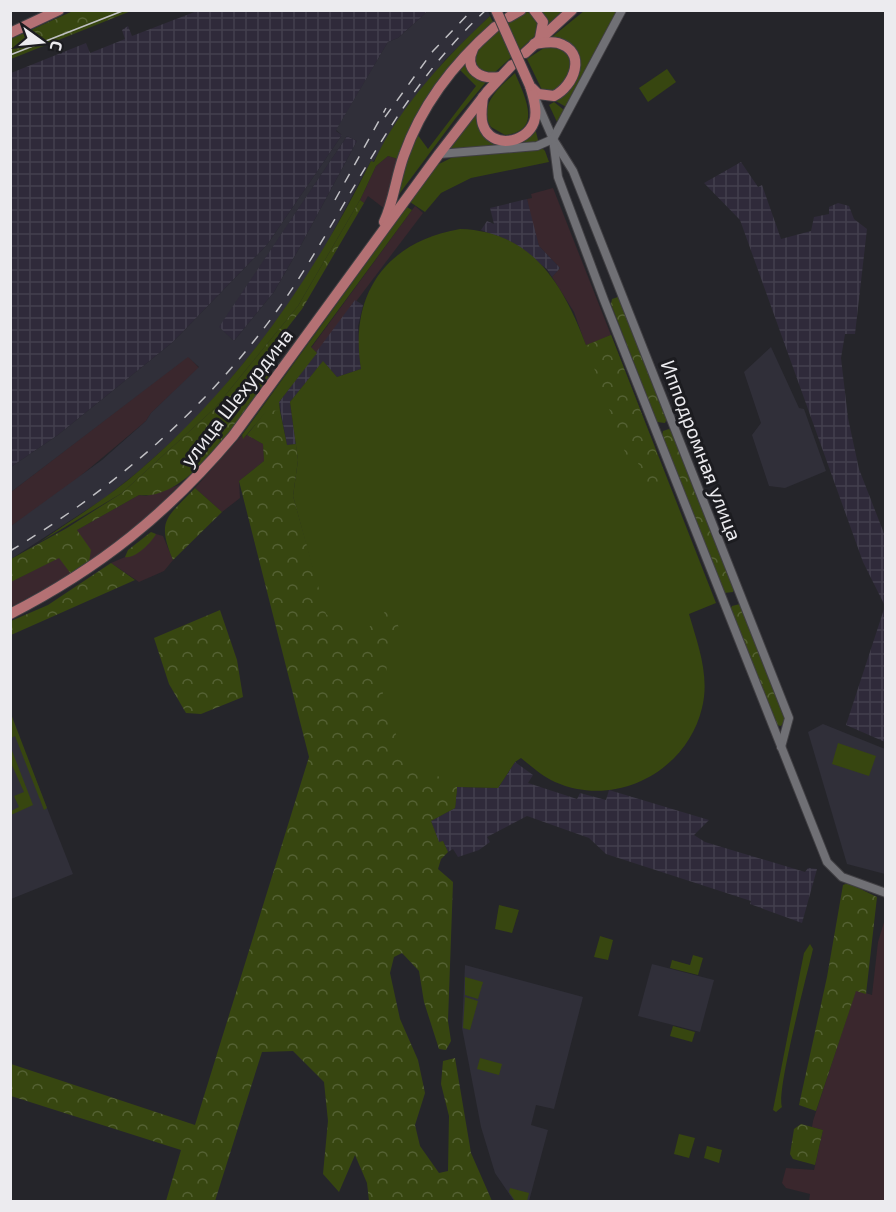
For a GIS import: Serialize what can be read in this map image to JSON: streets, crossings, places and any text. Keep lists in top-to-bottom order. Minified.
{"streets":{"main road":["улица Шехурдина"],"street":["Ипподромная улица"]},"north":"right"}
